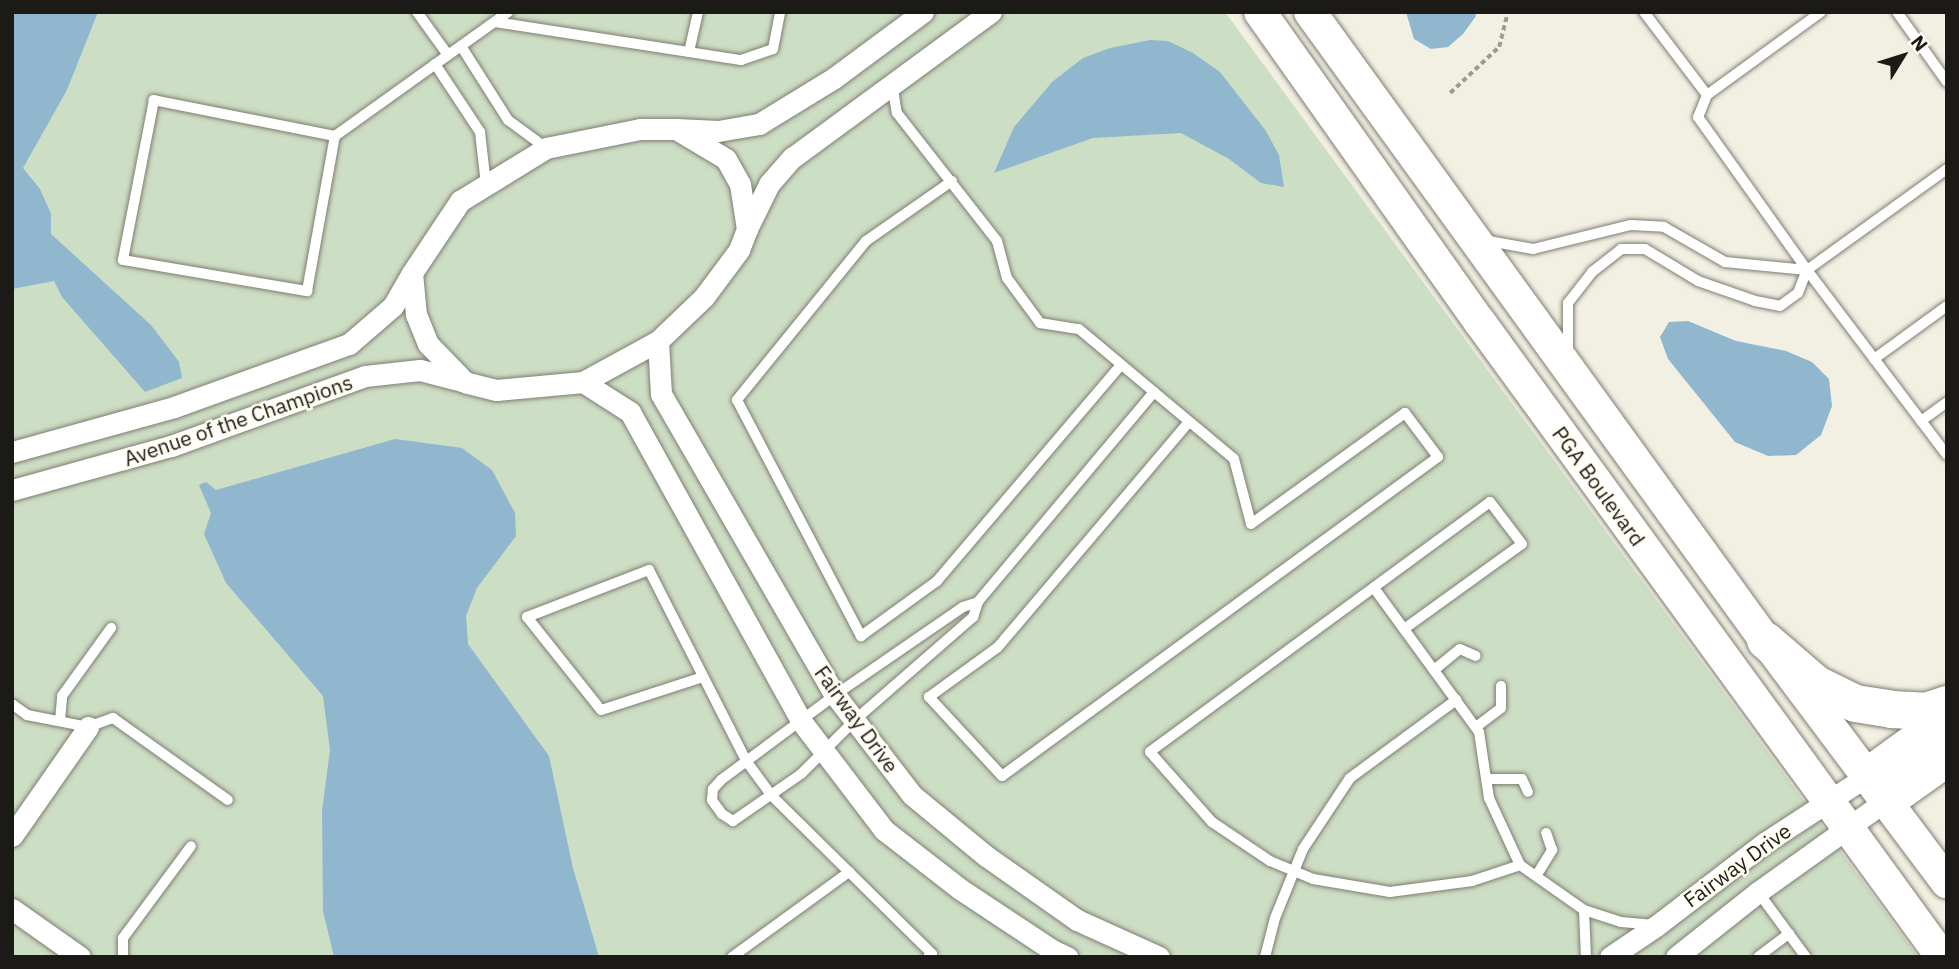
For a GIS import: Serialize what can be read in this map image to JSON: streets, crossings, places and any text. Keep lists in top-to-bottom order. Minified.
{"streets":{"main road":["PGA Boulevard"],"street":["Avenue of the Champions","Fairway Drive"]},"crossings":[["Avenue of the Champions","Fairway Drive"],["PGA Boulevard","Fairway Drive"]],"north":"top right"}
